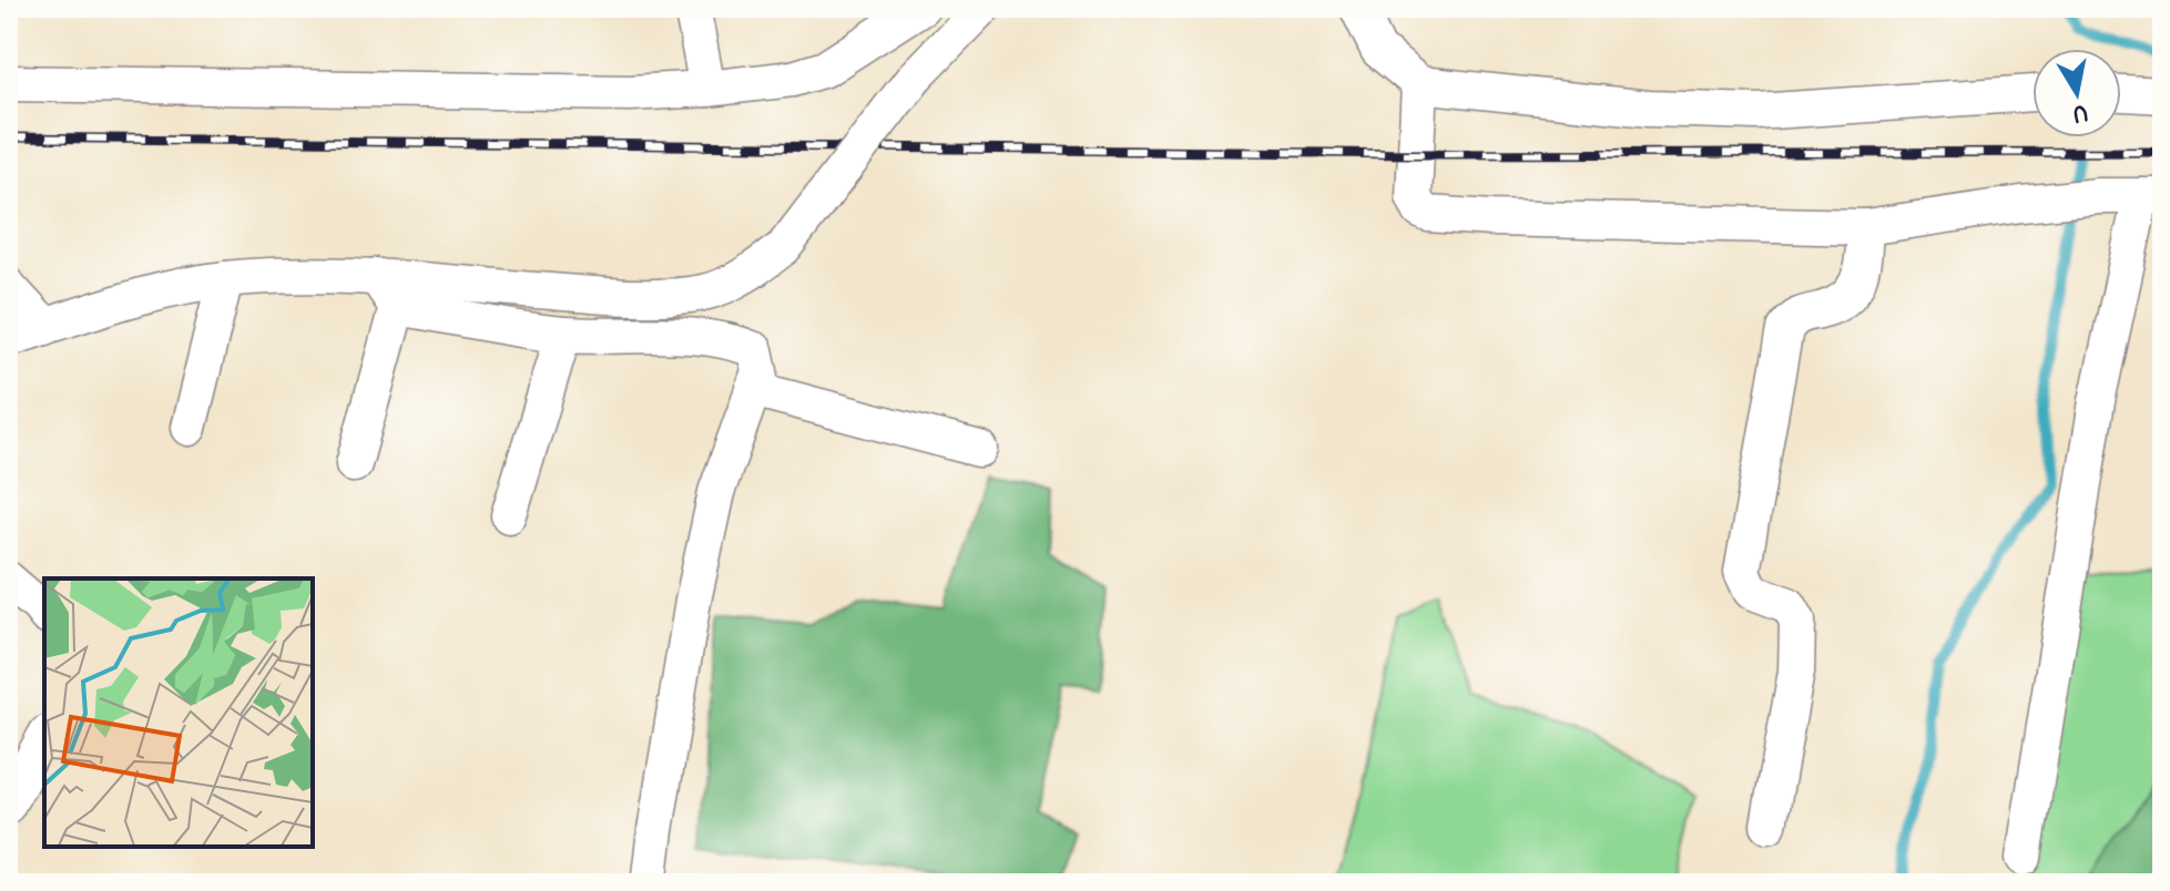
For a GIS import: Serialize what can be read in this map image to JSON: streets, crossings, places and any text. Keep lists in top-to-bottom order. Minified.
{"north":"bottom"}
